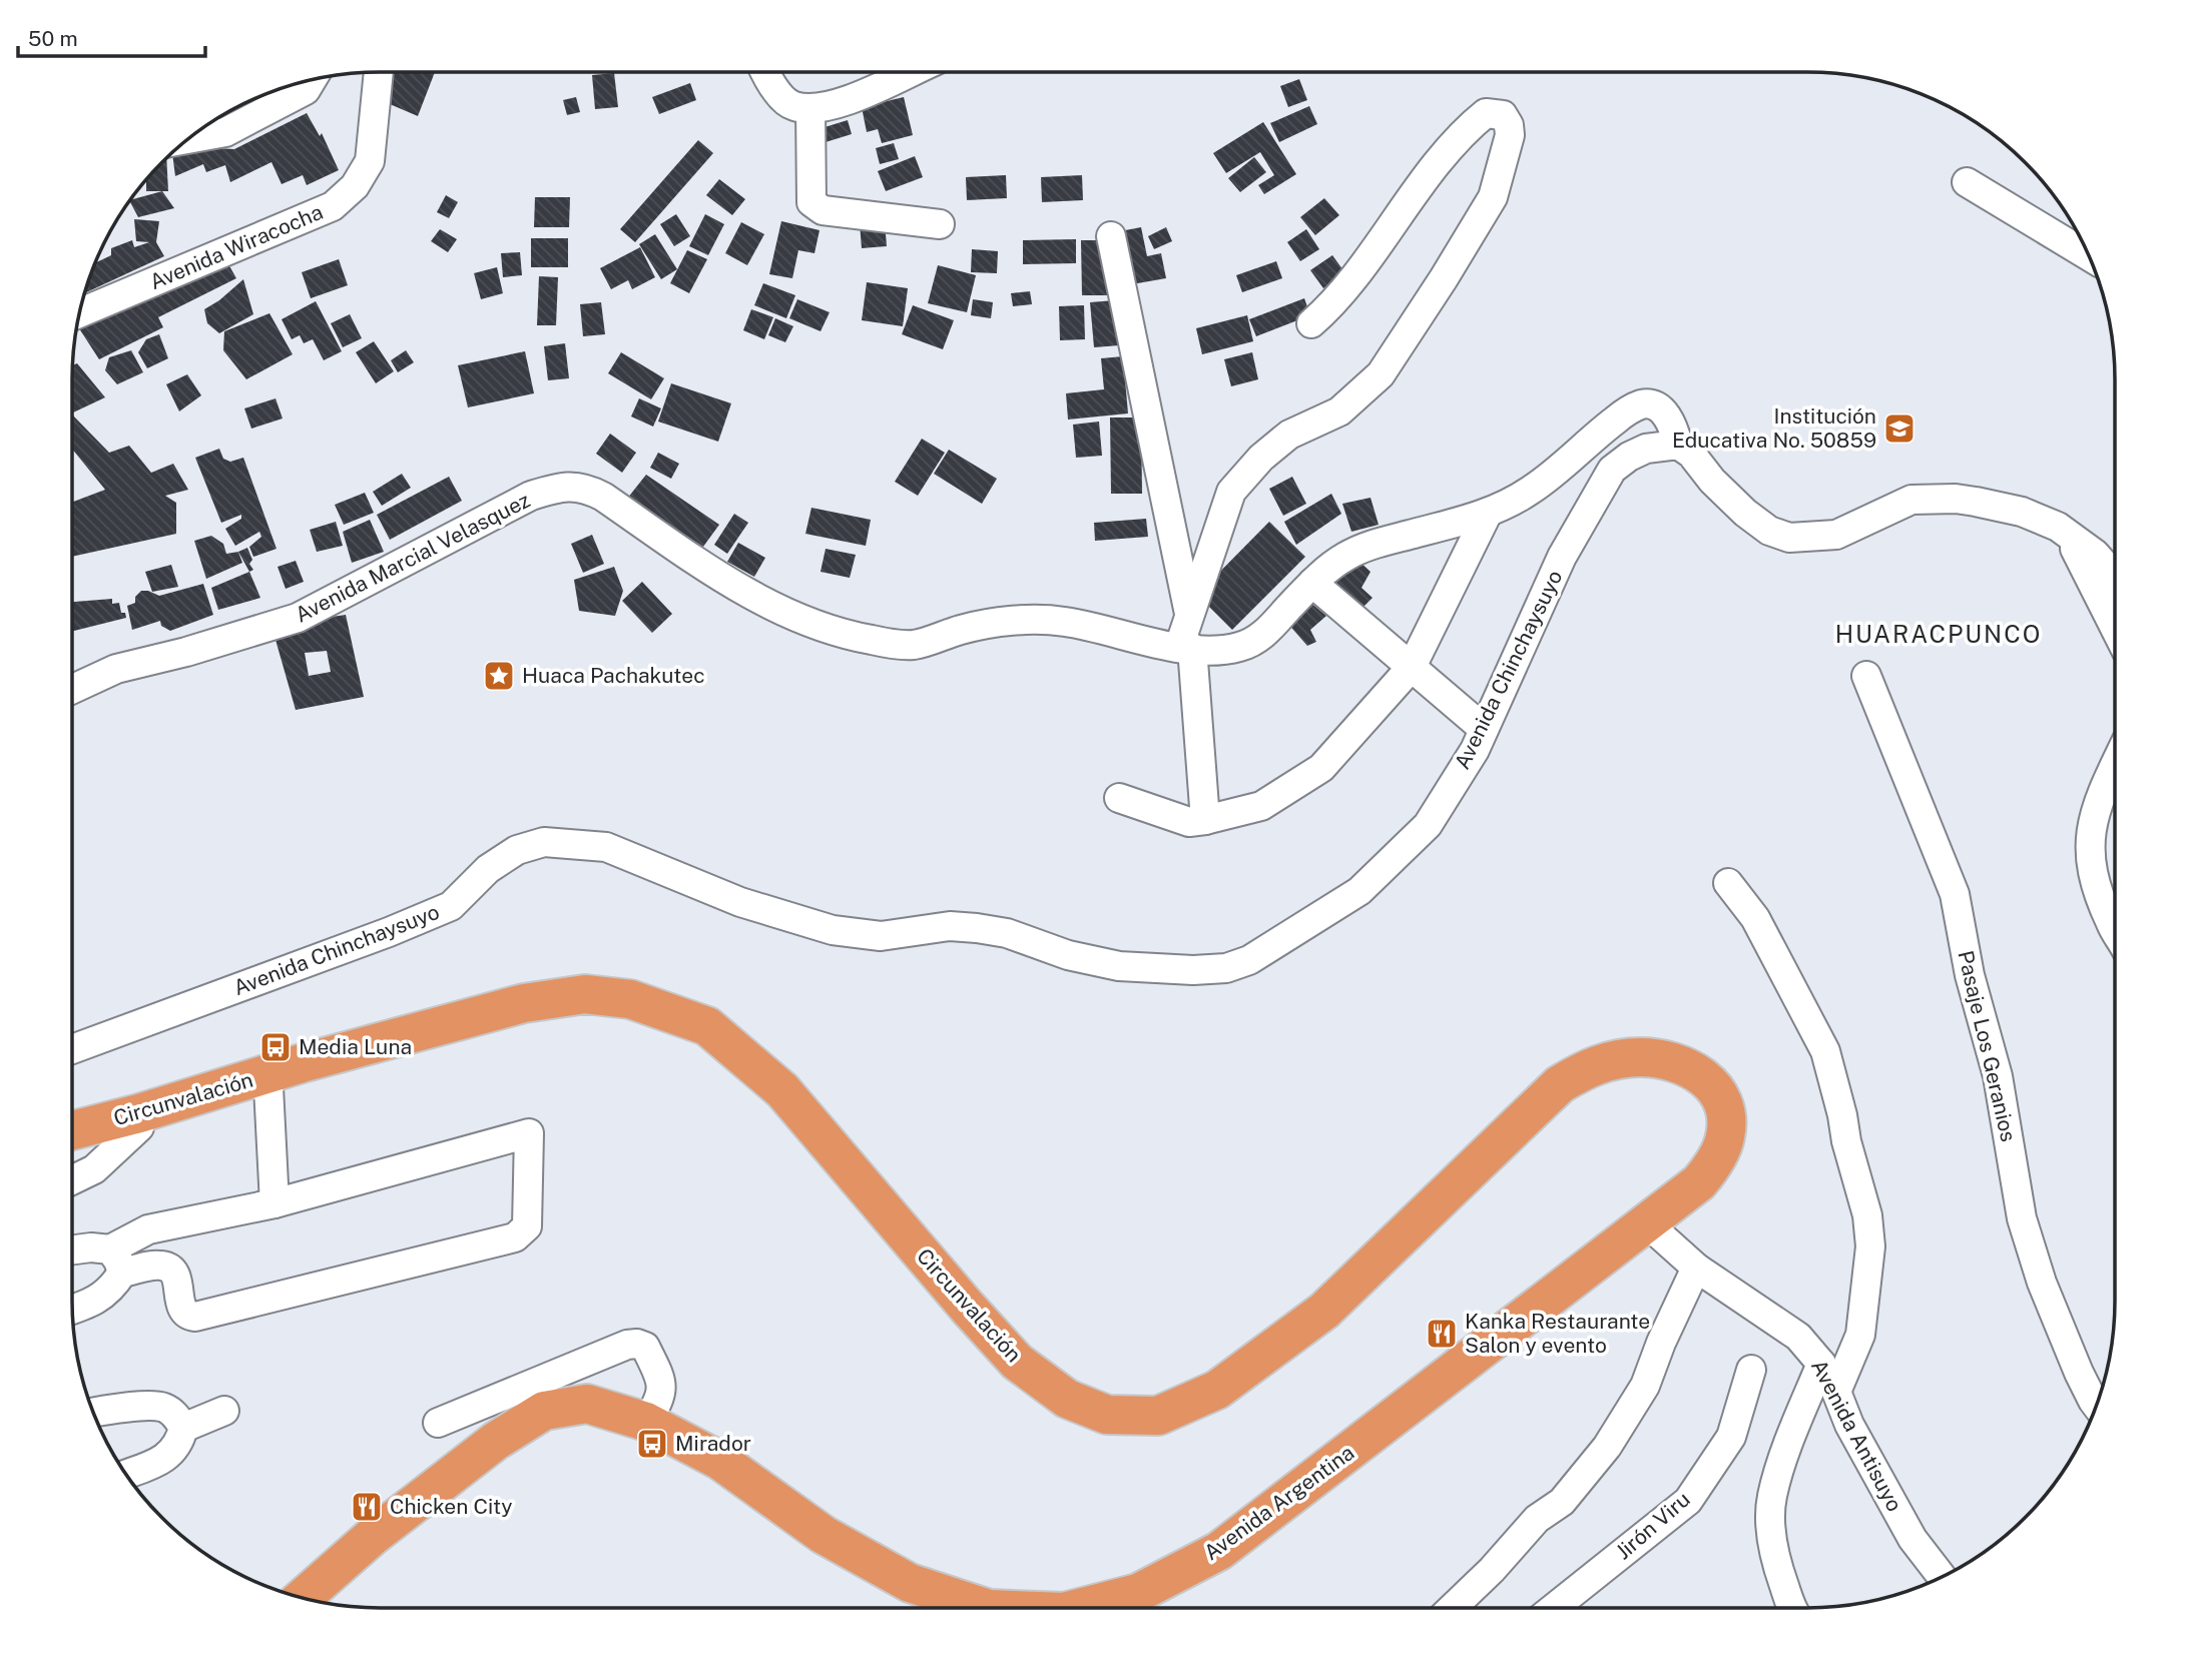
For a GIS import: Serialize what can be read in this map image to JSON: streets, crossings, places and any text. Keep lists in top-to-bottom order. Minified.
{"streets":{"highway":["Circunvalación","Avenida Argentina"],"street":["Avenida Wiracocha","Avenida Marcial Velasquez","Avenida Chinchaysuyo","Pasaje Los Geranios","Avenida Antisuyo","Jirón Viru"]},"crossings":[["Avenida Marcial Velasquez","Avenida Chinchaysuyo"],["Circunvalación","Avenida Antisuyo"],["Circunvalación","Avenida Argentina"],["Avenida Antisuyo","Avenida Argentina"]],"districts":["HUARACPUNCO"],"places":{"school or university":["Institución Educativa No. 50859"],"place":["Huaca Pachakutec"],"bus stop":["Media Luna","Mirador"],"restaurant":["Kanka Restaurante Salon y evento","Chicken City"]},"scale_bar":"50 m"}
